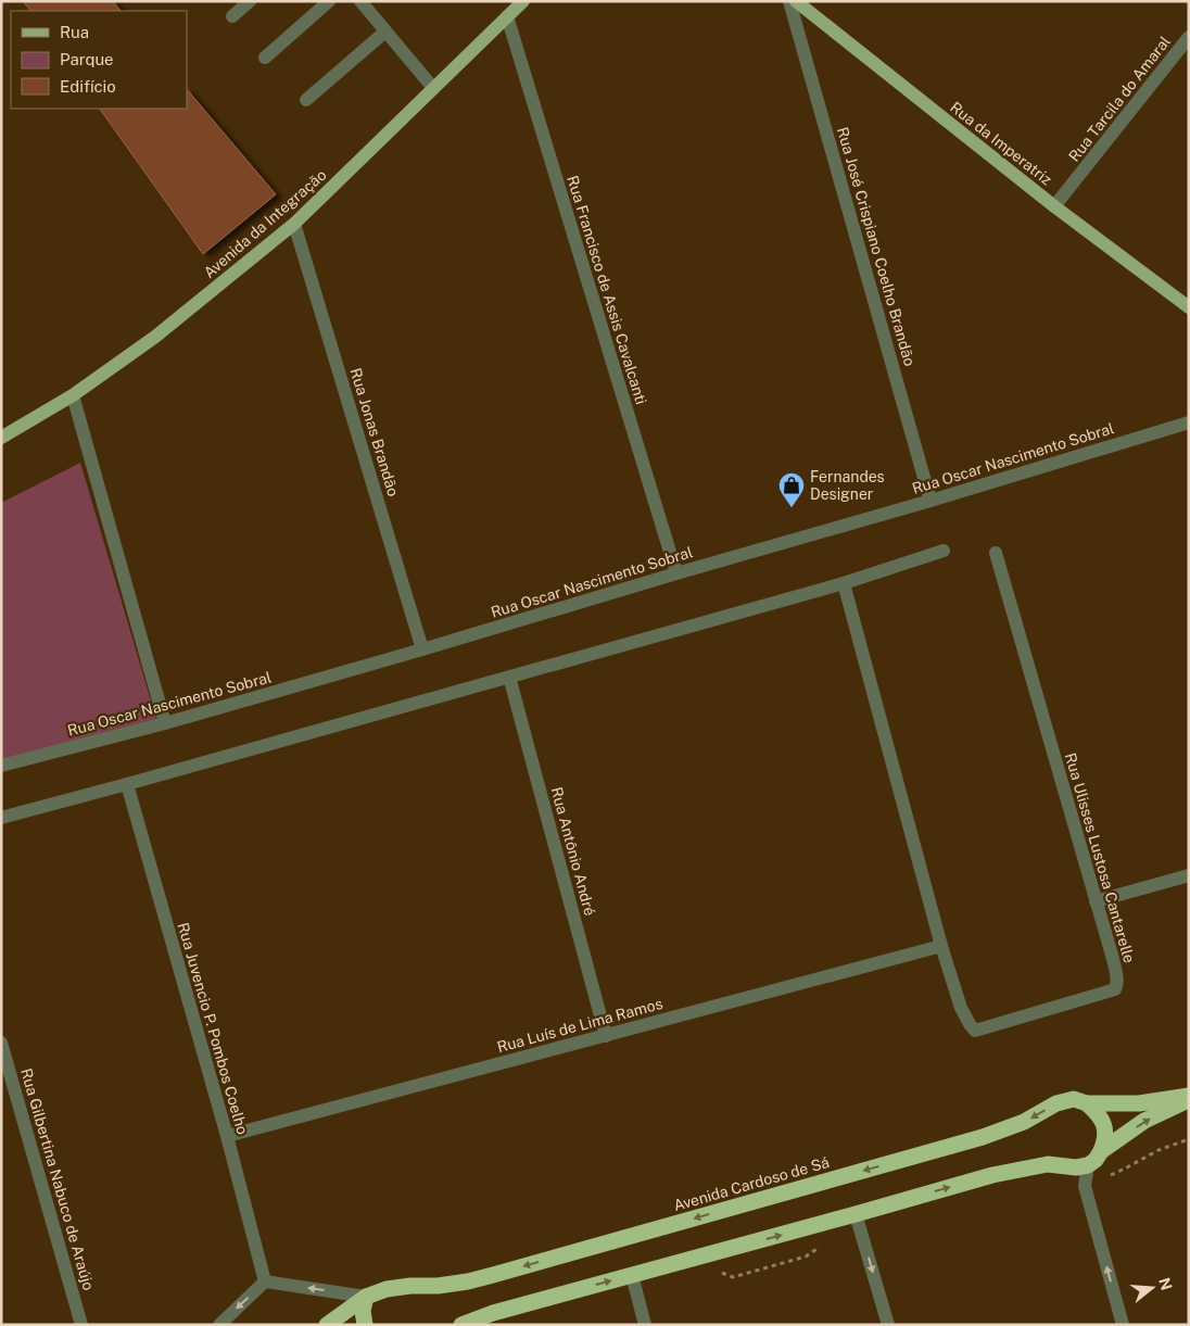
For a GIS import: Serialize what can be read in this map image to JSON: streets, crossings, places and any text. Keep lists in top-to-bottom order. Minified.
{"streets":{"highway":["Avenida Cardoso de Sá"],"main road":["Rua da Imperatriz","Avenida da Integração"],"street":["Rua Tarcila do Amaral","Rua José Crispiano Coelho Brandão","Rua Francisco de Assis Cavalcanti","Rua Jonas Brandão","Rua Oscar Nascimento Sobral","Rua Antônio André","Rua Ulisses Lustosa Cantarelle","Rua Luís de Lima Ramos","Rua Juvencio P. Pombos Coelho","Rua Gilbertina Nabuco de Araújo"]},"crossings":[["Rua Tarcila do Amaral","Rua da Imperatriz"],["Avenida da Integração","Rua Francisco de Assis Cavalcanti"],["Avenida da Integração","Rua Jonas Brandão"],["Rua José Crispiano Coelho Brandão","Rua Oscar Nascimento Sobral"],["Rua Francisco de Assis Cavalcanti","Rua Oscar Nascimento Sobral"],["Rua Jonas Brandão","Rua Oscar Nascimento Sobral"],["Rua Antônio André","Rua Luís de Lima Ramos"],["Rua Ulisses Lustosa Cantarelle","Rua Luís de Lima Ramos"],["Rua Luís de Lima Ramos","Rua Juvencio P. Pombos Coelho"]],"places":{"shop":["Fernandes Designer"]},"legend":["Rua","Parque","Edifício"],"north":"right"}
